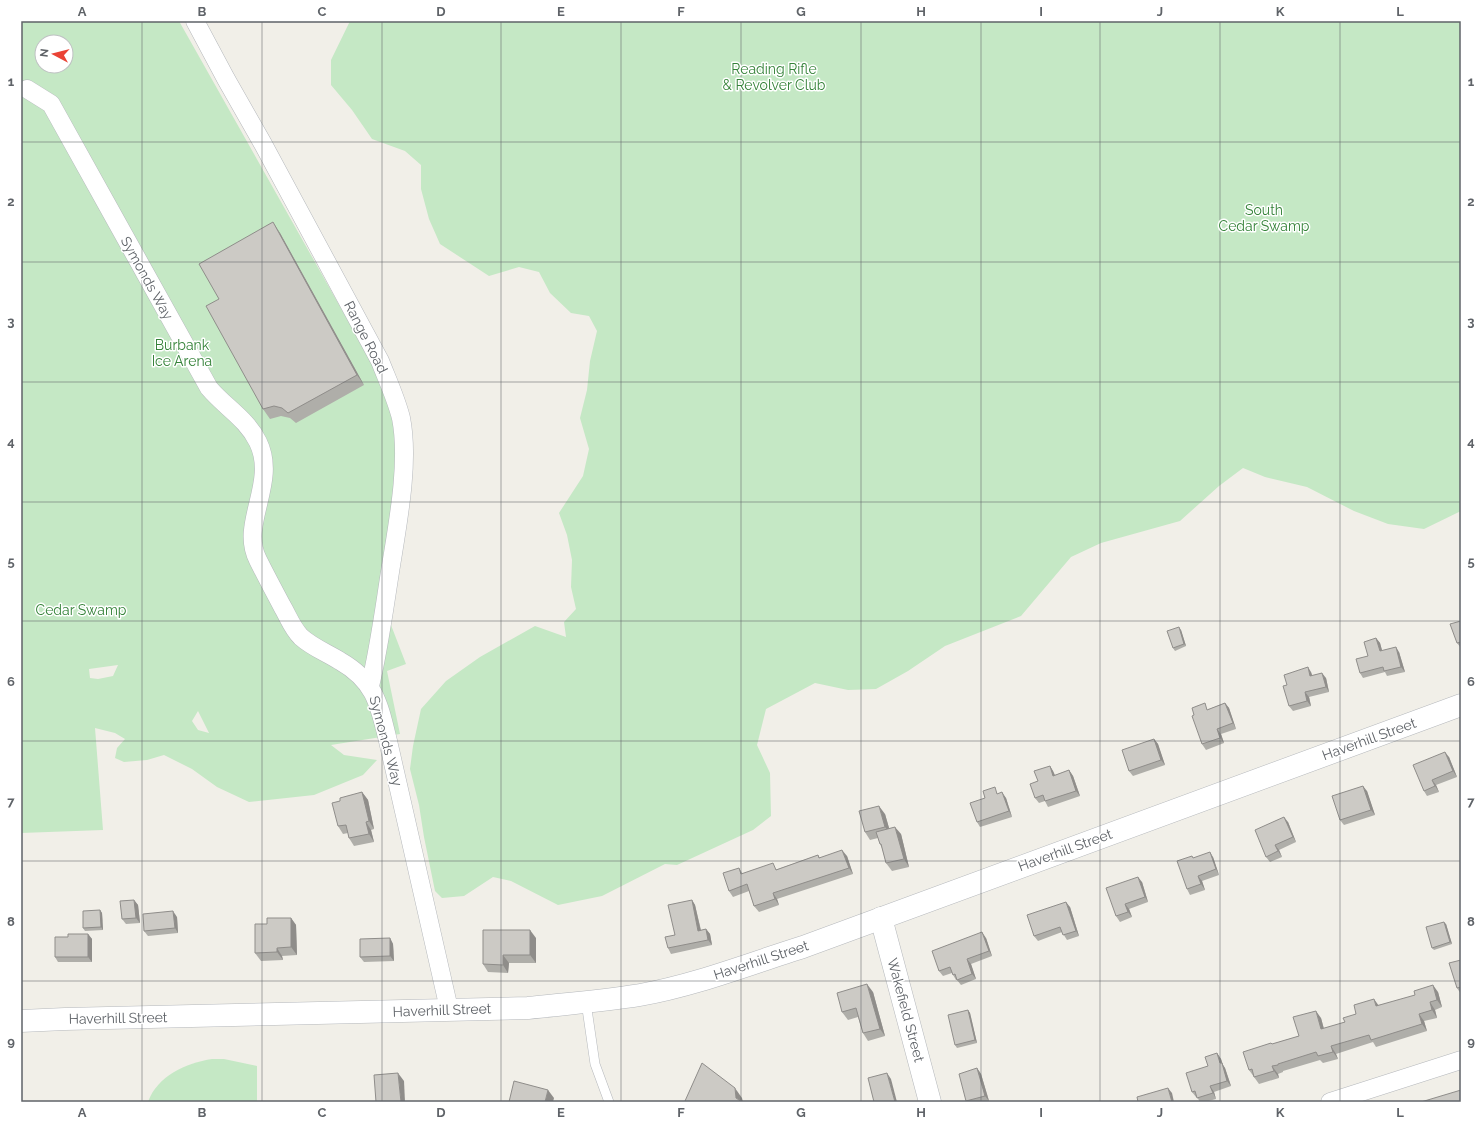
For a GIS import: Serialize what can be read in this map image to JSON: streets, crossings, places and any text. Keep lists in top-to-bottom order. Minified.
{"streets":{"street":["Symonds Way","Range Road","Haverhill Street","Wakefield Street"]},"crossings":[["Symonds Way","Range Road"],["Symonds Way","Haverhill Street"],["Haverhill Street","Wakefield Street"]],"parks":["Reading Rifle & Revolver Club","South Cedar Swamp","Burbank Ice Arena","Cedar Swamp"],"north":"left","grid":{"columns":["A","B","C","D","E","F","G","H","I","J","K","L"],"rows":["1","2","3","4","5","6","7","8","9"]}}
